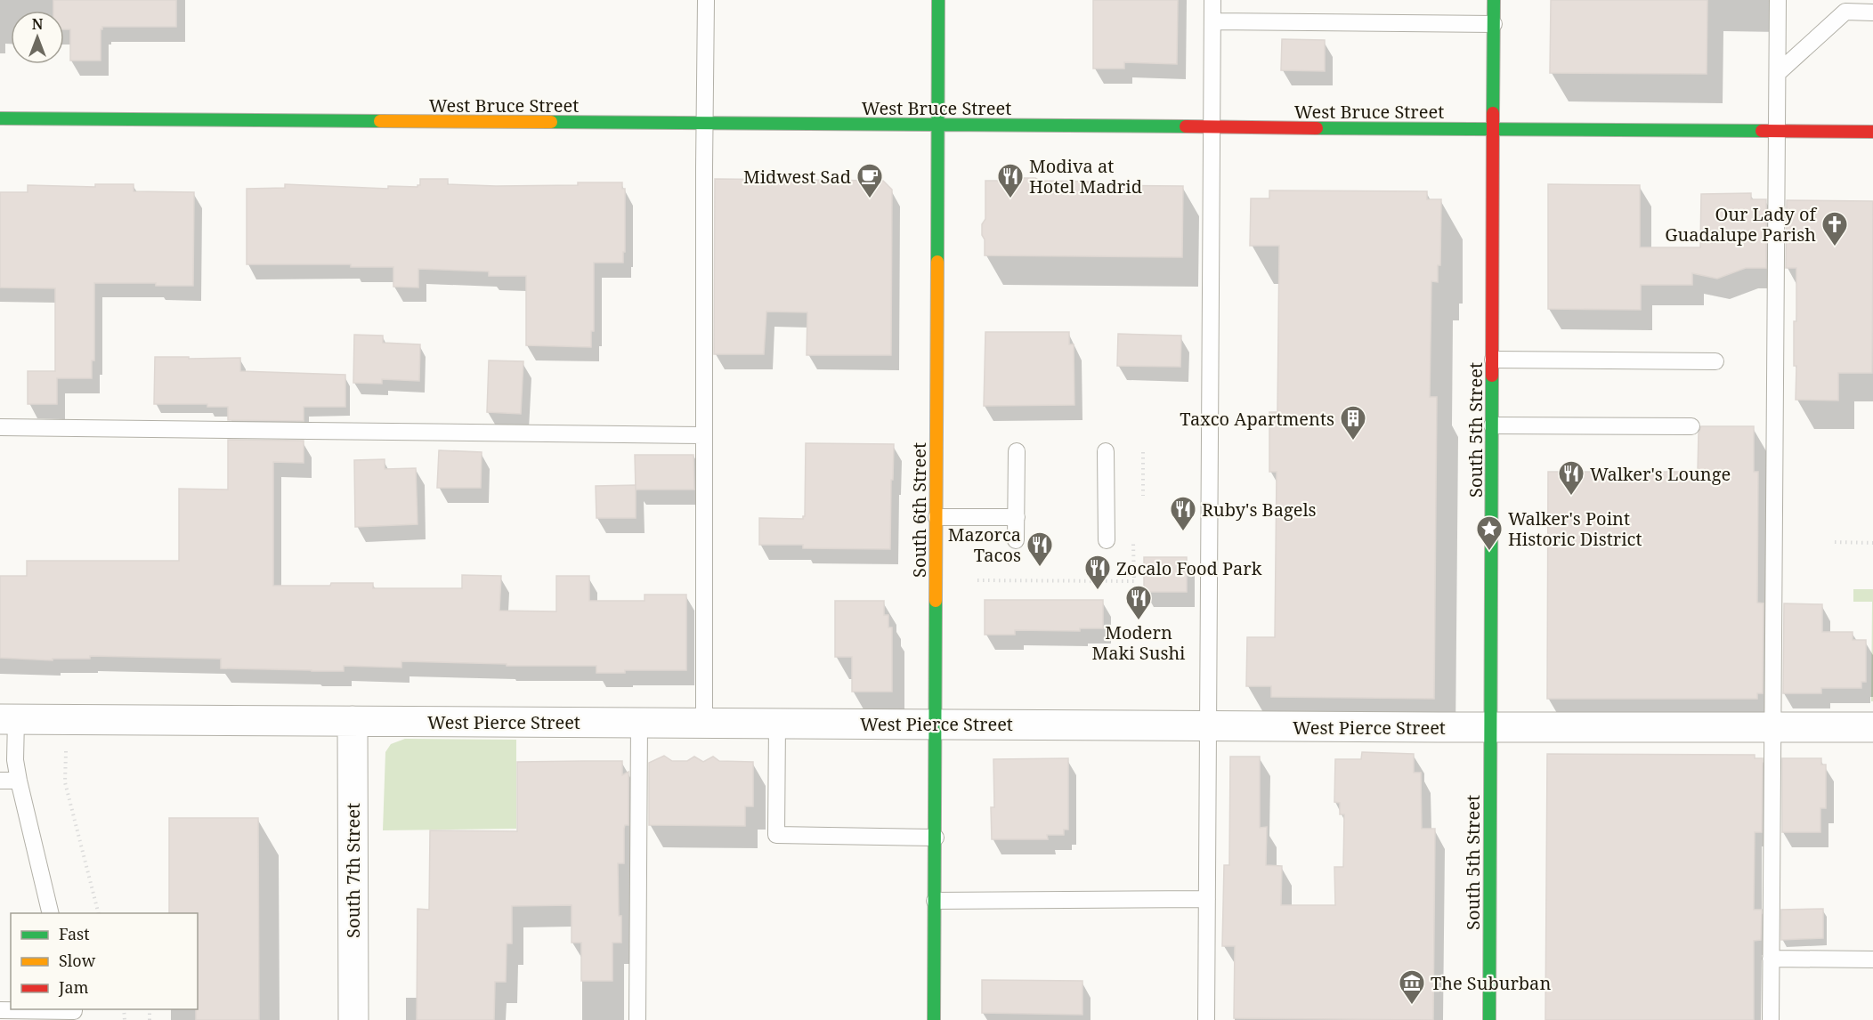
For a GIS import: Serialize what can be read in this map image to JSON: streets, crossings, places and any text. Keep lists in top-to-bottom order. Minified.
{"streets":{"street":["West Bruce Street","South 5th Street","South 6th Street","West Pierce Street","South 7th Street"]},"crossings":[["West Bruce Street","South 5th Street"],["West Bruce Street","South 6th Street"],["South 5th Street","West Pierce Street"],["South 6th Street","West Pierce Street"],["West Pierce Street","South 7th Street"]],"places":{"cafe":["Midwest Sad"],"restaurant":["Modiva at Hotel Madrid","Walker's Lounge","Ruby's Bagels","Mazorca Tacos","Zocalo Food Park","Modern Maki Sushi"],"church":["Our Lady of Guadalupe Parish"],"building":["Taxco Apartments"],"place":["Walker's Point Historic District"],"museum":["The Suburban"]},"legend":["Fast","Slow","Jam"],"north":"top"}
